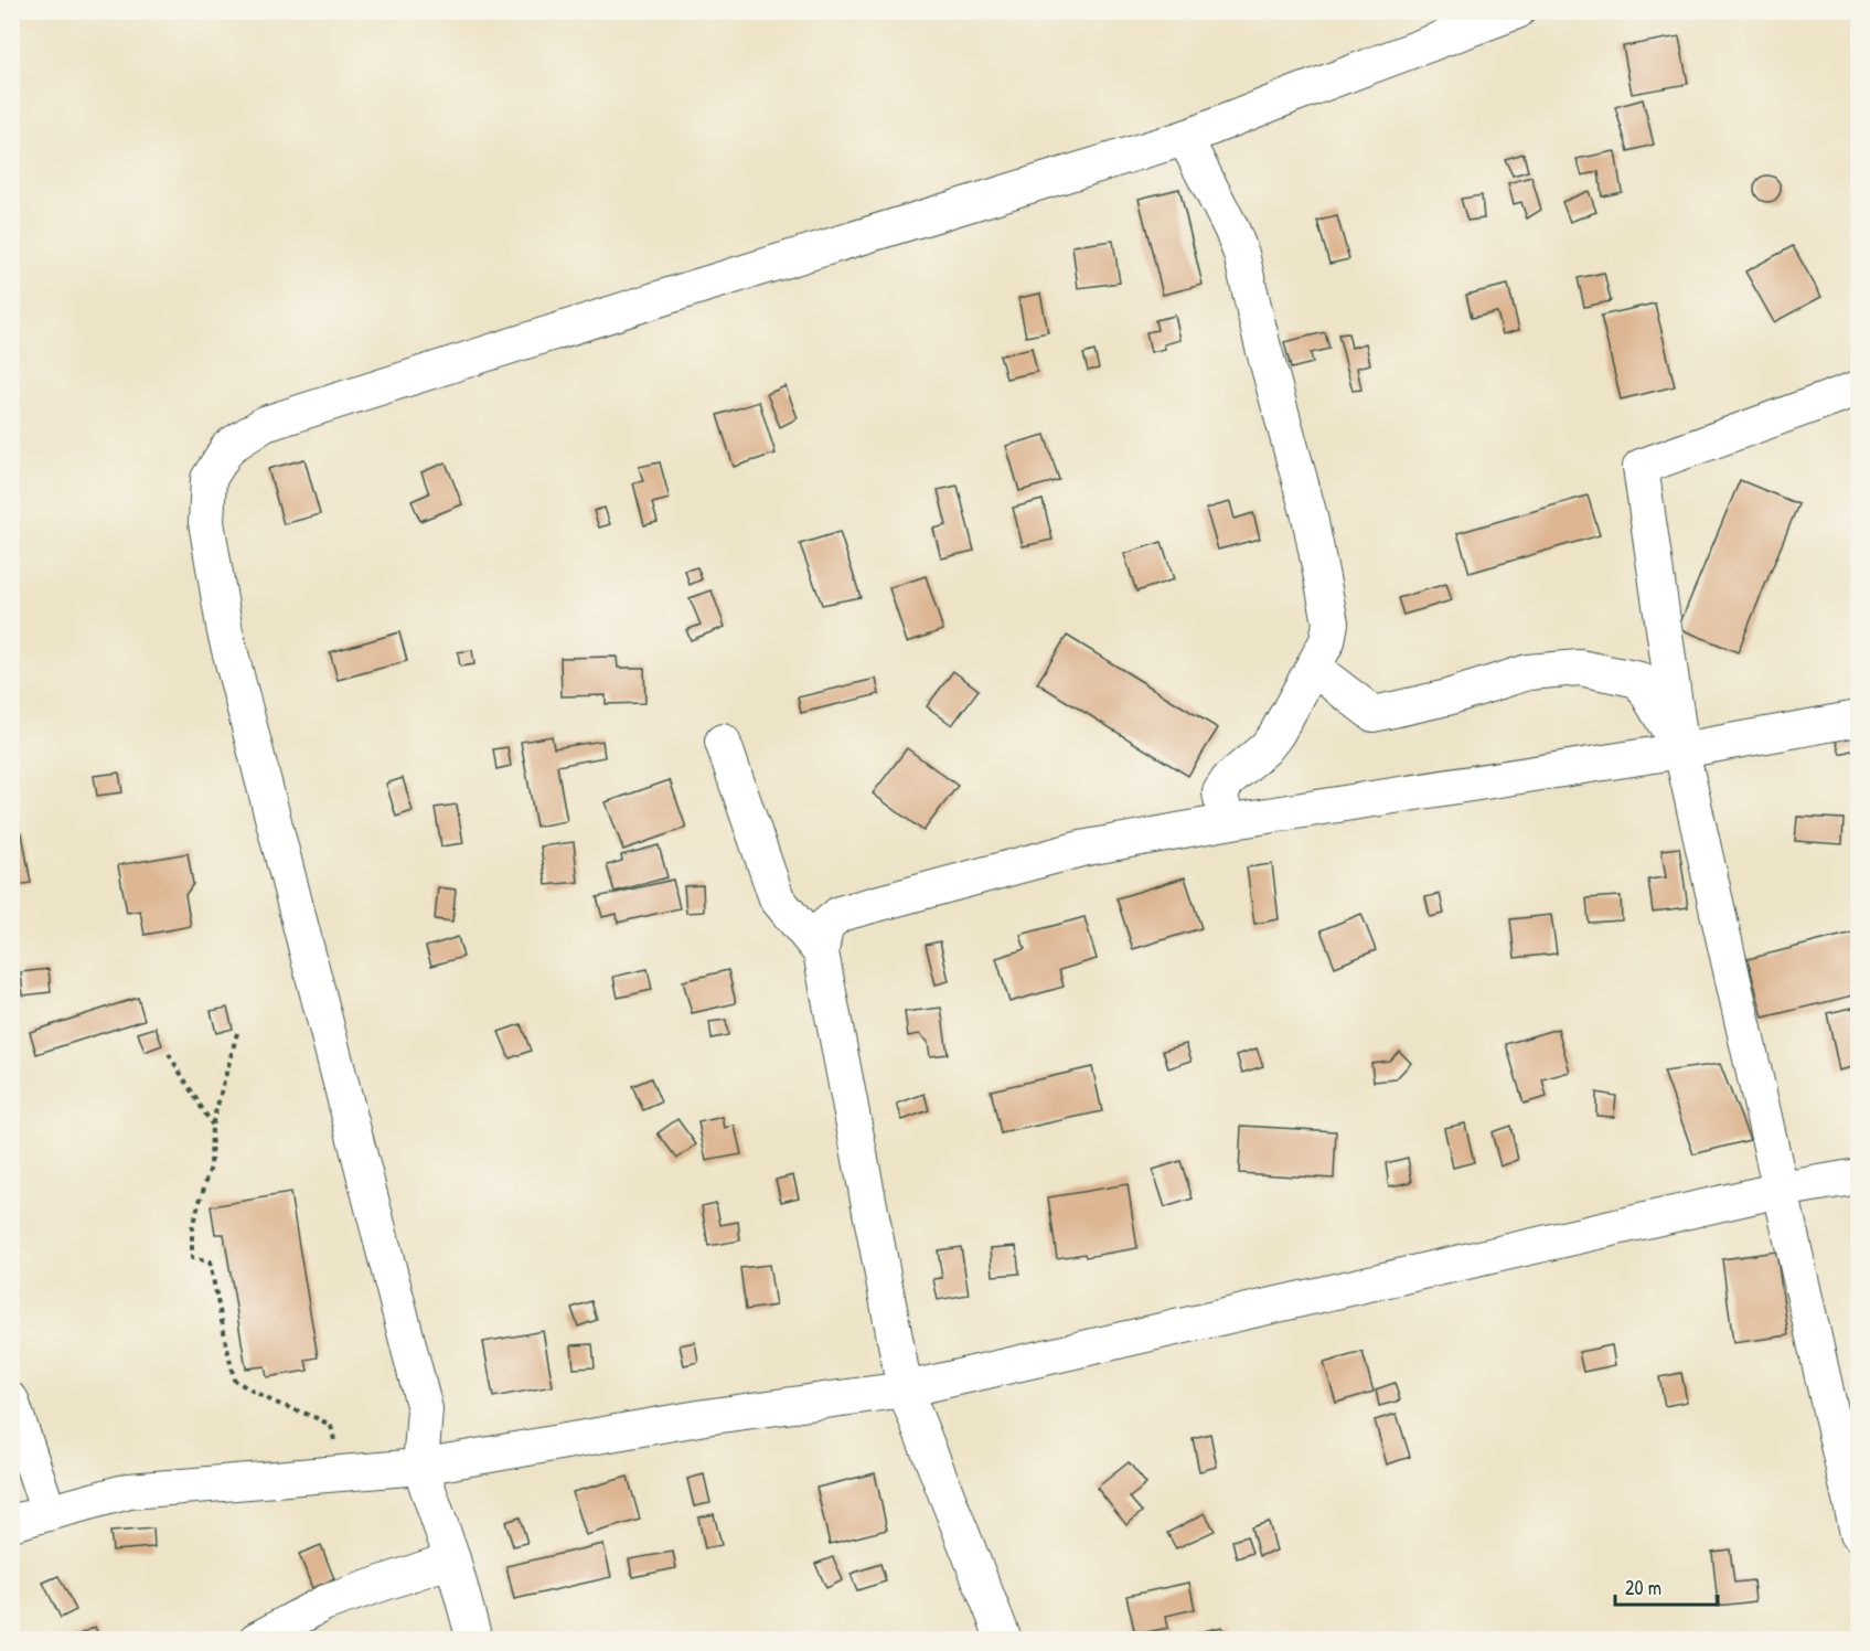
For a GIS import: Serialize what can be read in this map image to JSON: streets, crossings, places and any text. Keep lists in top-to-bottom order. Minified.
{"scale_bar":"20 m"}
